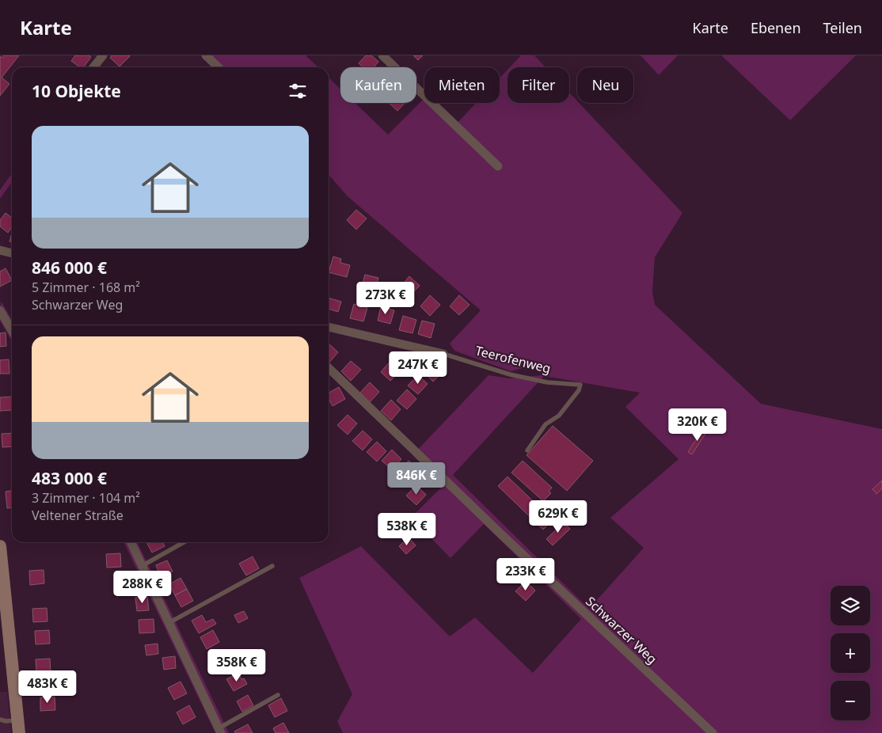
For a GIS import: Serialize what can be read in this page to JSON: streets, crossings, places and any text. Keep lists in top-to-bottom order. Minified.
{"streets":{"street":["Teerofenweg","Schwarzer Weg"]},"page":{"header":"Karte","nav":["Karte","Ebenen","Teilen"],"chip":["Kaufen","Mieten","Filter","Neu"],"heading":"10 Objekte","list":[{"name":"846 000 €","note":"5 Zimmer · 168 m² · Schwarzer Weg"},{"name":"483 000 €","note":"3 Zimmer · 104 m² · Veltener Straße"}],"price":["273K €","247K €","320K €","846K €","629K €","538K €","233K €","288K €","358K €","483K €"],"map_buttons":["+","−"]}}
